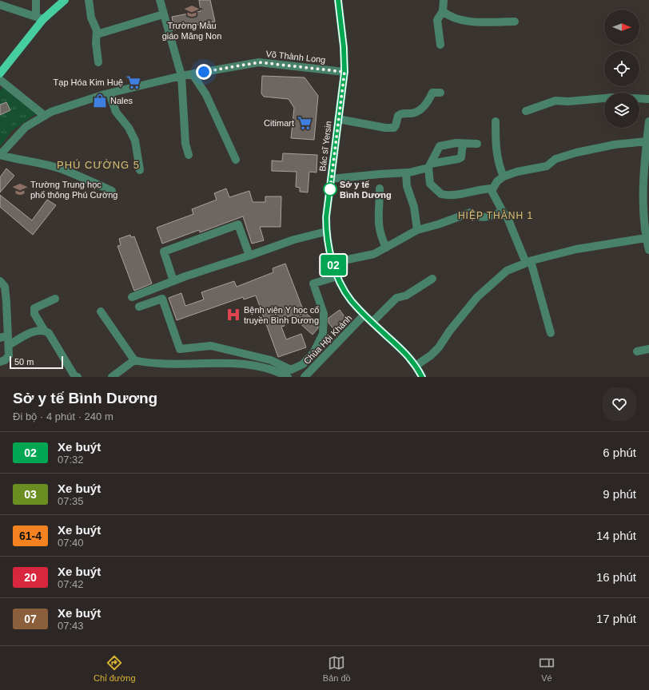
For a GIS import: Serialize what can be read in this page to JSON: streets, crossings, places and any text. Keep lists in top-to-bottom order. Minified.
{"streets":{"main road":["Bác sĩ Yersin"],"street":["Võ Thành Long","Chùa Hội Khánh"]},"crossings":[["Võ Thành Long","Bác sĩ Yersin"],["Bác sĩ Yersin","Chùa Hội Khánh"]],"districts":["PHÚ CƯỜNG 5","HIỆP THÀNH 1"],"places":{"school or university":["Trường Mẫu giáo Măng Non","Trường Trung học phổ thông Phú Cường"],"supermarket":["Tạp Hóa Kim Huệ","Citimart"],"shop":["Nales"],"other":["Sở y tế Bình Dương"],"hospital":["Bệnh viện Y học cổ truyền Bình Dương"]},"lines":["bus line 02"],"scale_bar":"50 m","north":"right","page":{"on_map":"02","scale":"50 m","heading":["Sở y tế Bình Dương","Đi bộ · 4 phút · 240 m"],"list":[{"mark":"02","name":"Xe buýt","note":"07:32","value":"6 phút"},{"mark":"03","name":"Xe buýt","note":"07:35","value":"9 phút"},{"mark":"61-4","name":"Xe buýt","note":"07:40","value":"14 phút"},{"mark":"20","name":"Xe buýt","note":"07:42","value":"16 phút"},{"mark":"07","name":"Xe buýt","note":"07:43","value":"17 phút"}],"tabs":["Chỉ đường","Bản đồ","Vé"]}}
